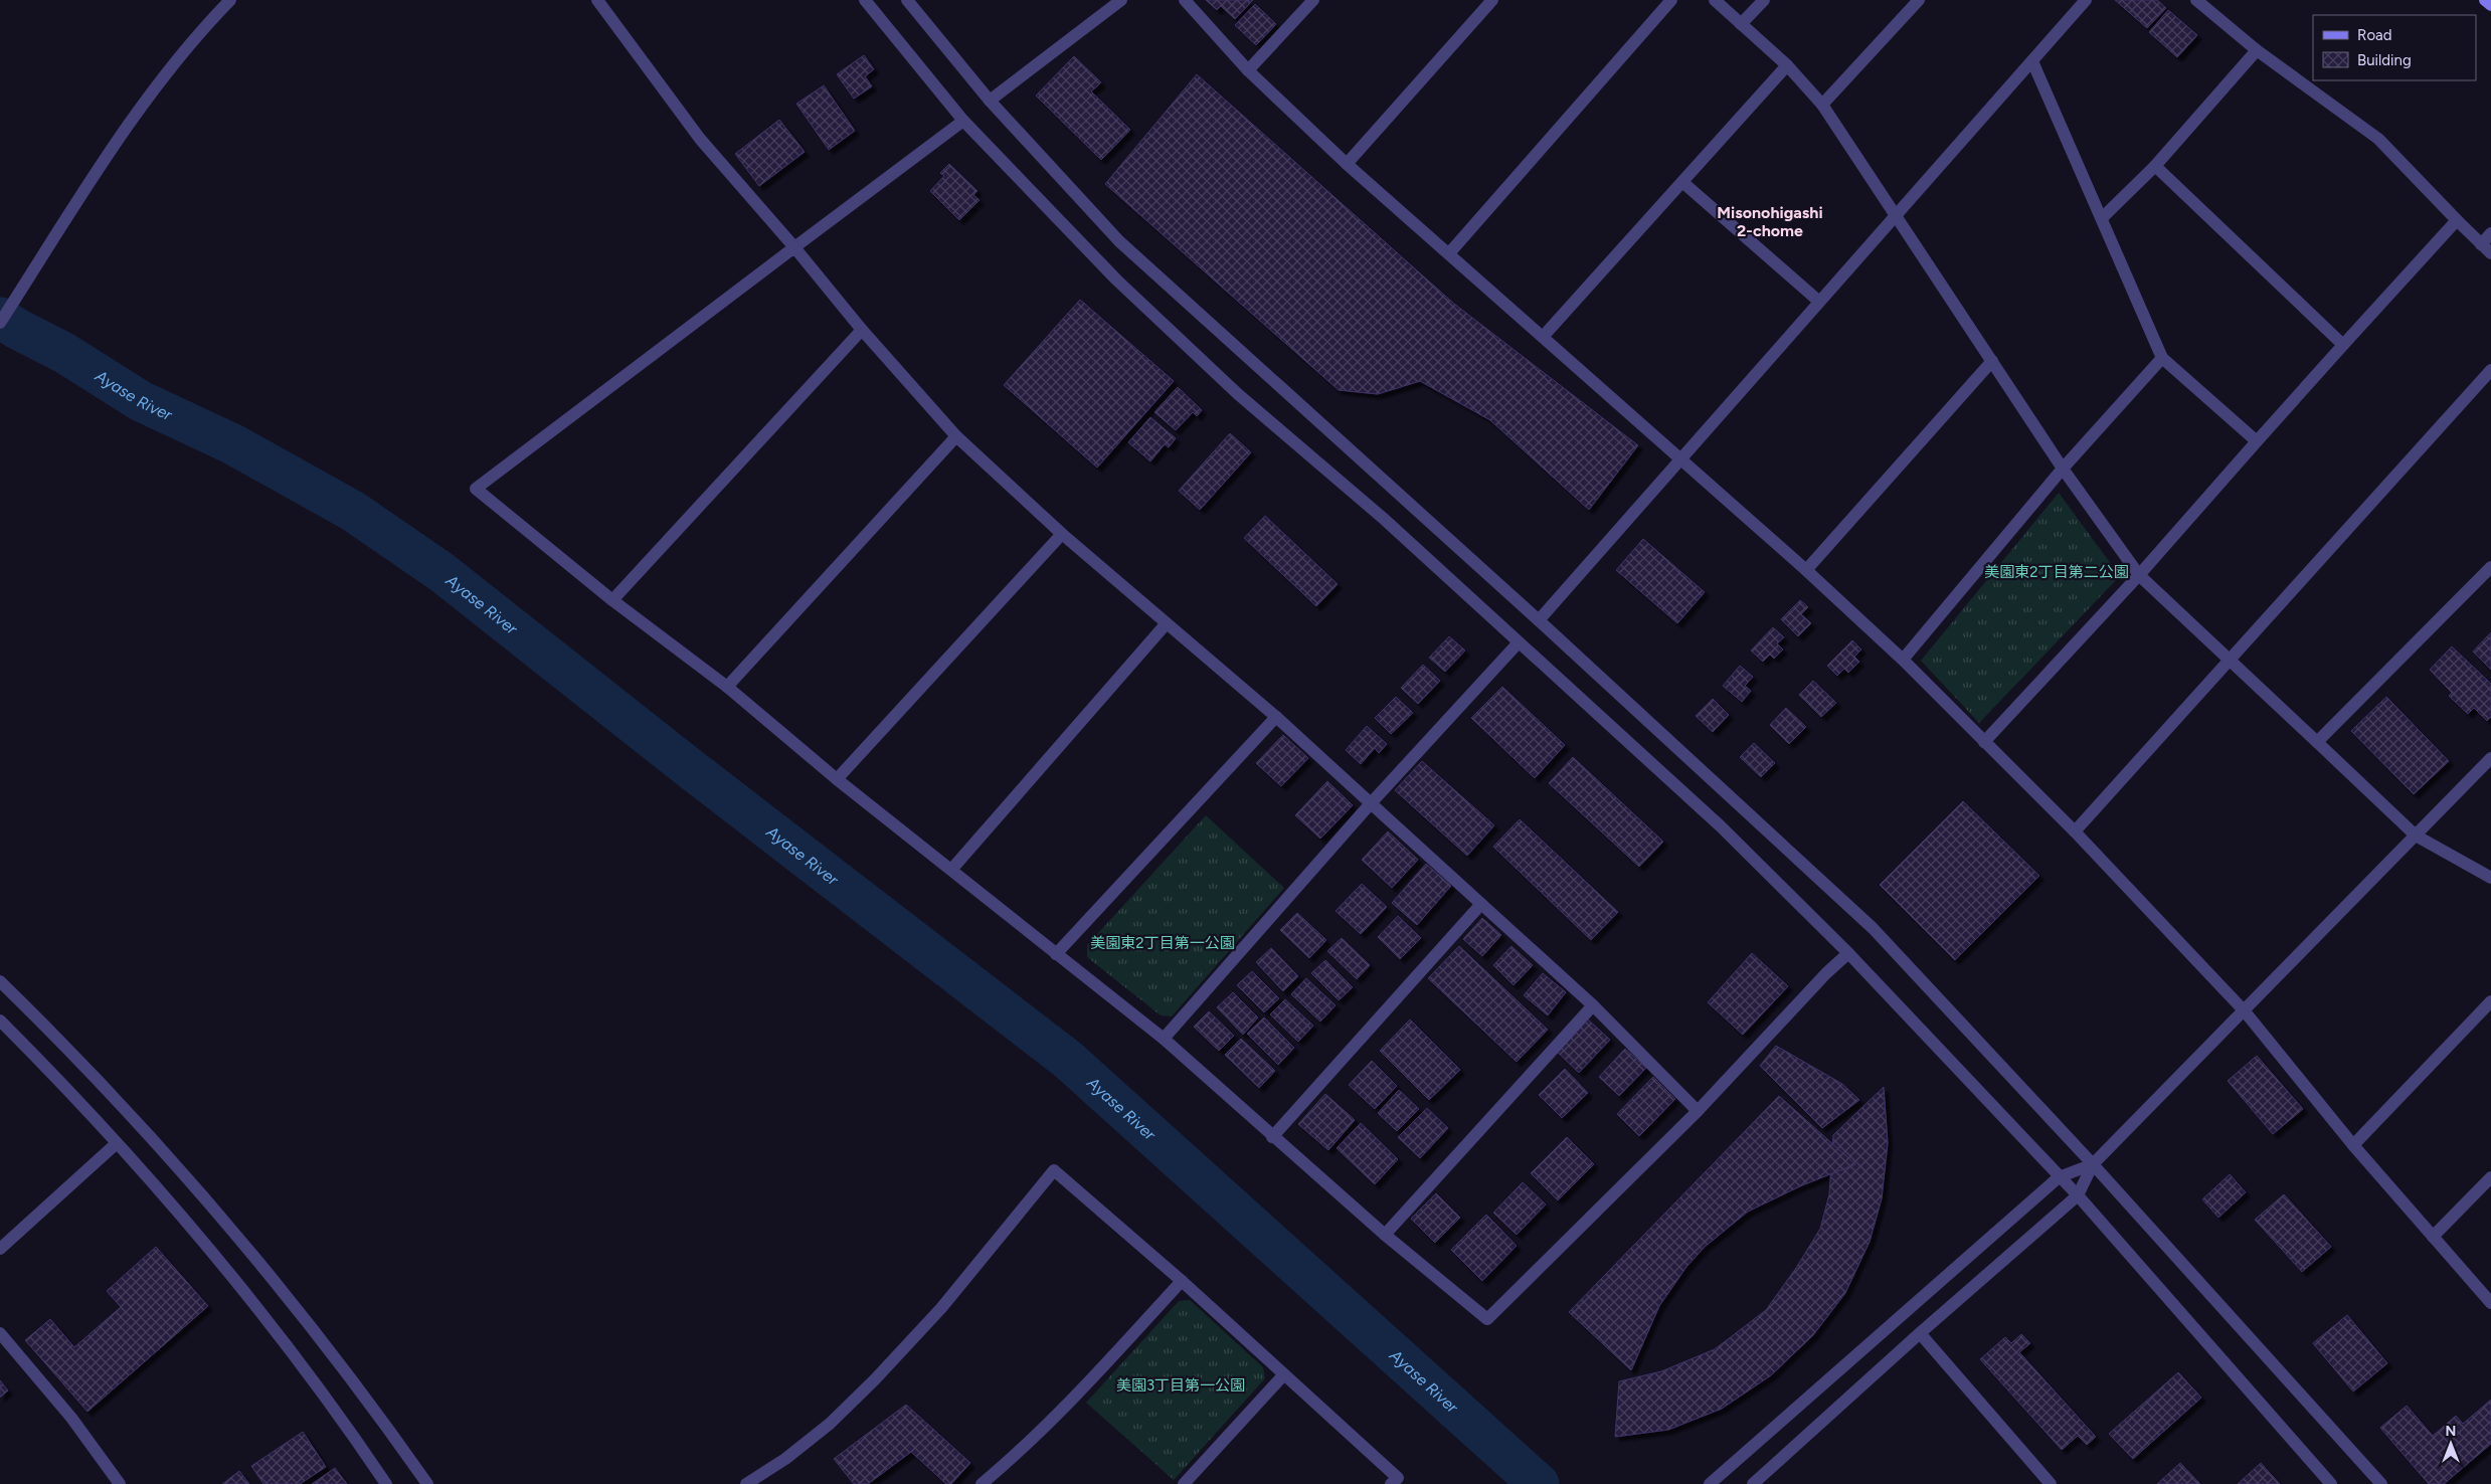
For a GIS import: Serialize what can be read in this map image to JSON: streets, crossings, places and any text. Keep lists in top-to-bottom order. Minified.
{"districts":["Misonohigashi 2-chome"],"water":["Ayase River"],"parks":["美園東2丁目第二公園","美園東2丁目第一公園","美園3丁目第一公園"],"legend":["Road","Building"],"north":"top"}
